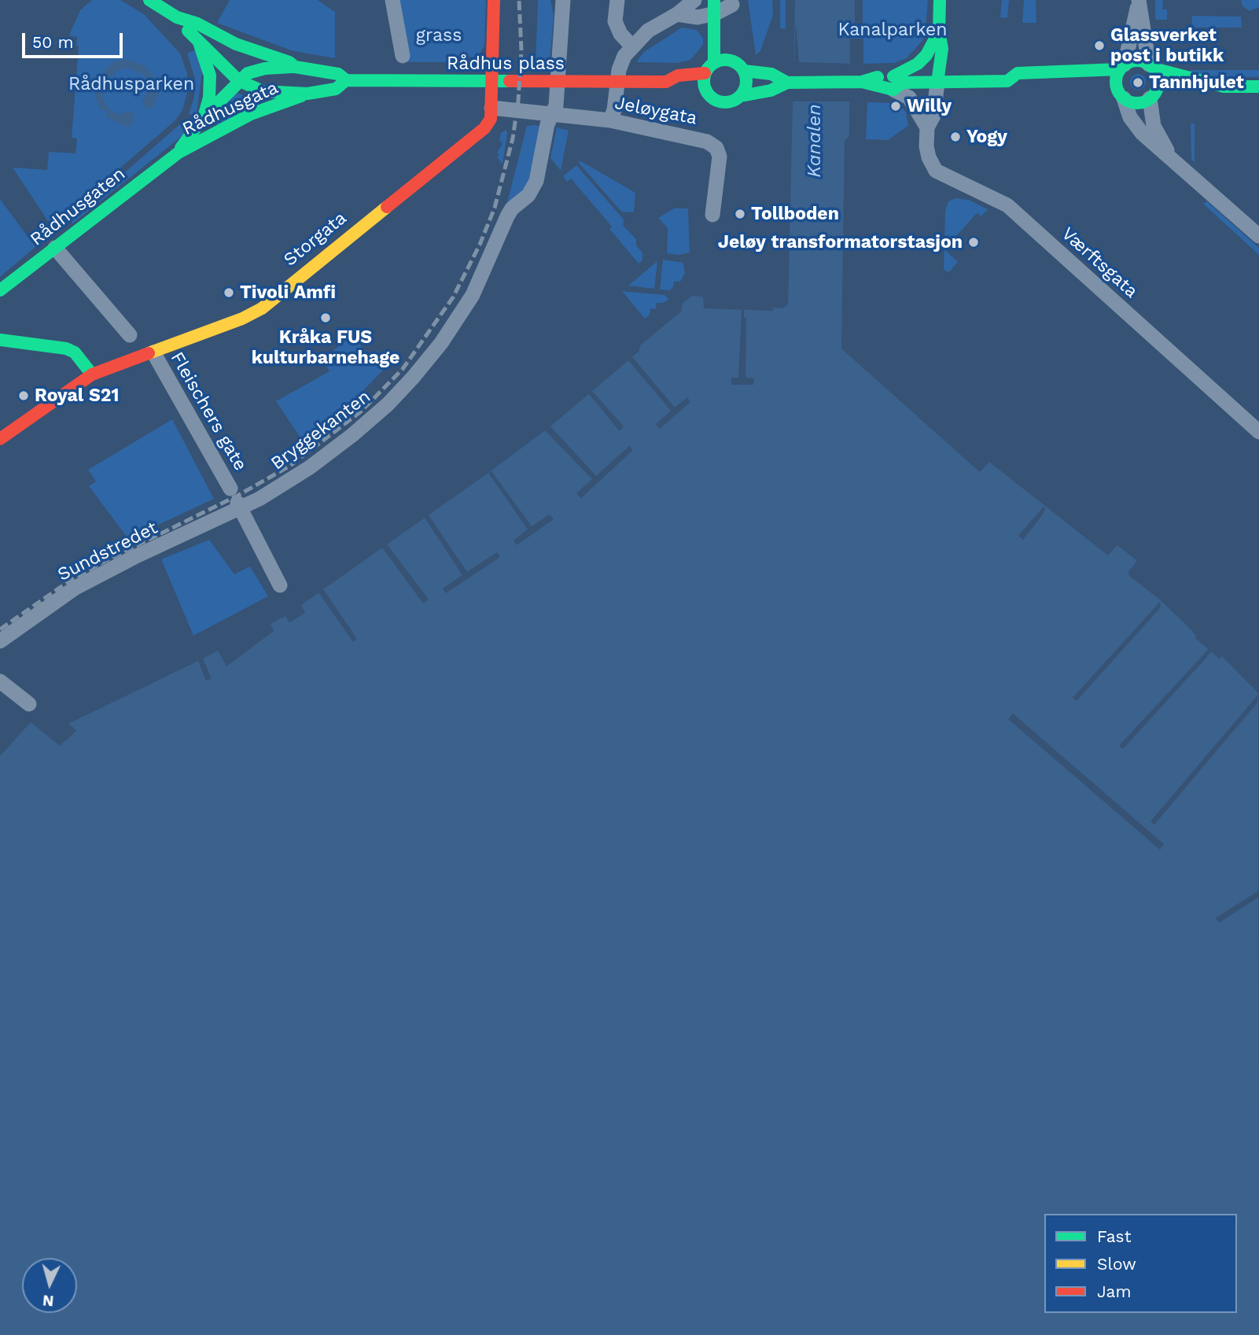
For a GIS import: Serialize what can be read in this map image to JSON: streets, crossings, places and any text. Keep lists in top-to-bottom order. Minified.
{"streets":{"main road":["Rådhus plass","Rådhusgata","Rådhusgaten","Storgata"],"street":["Jeløygata","Værftsgata","Fleischers gate","Bryggekanten","Sundstredet"]},"crossings":[["Rådhus plass","Rådhusgata"],["Rådhusgata","Rådhusgaten"],["Jeløygata","Storgata"],["Jeløygata","Bryggekanten"],["Storgata","Fleischers gate"],["Bryggekanten","Sundstredet"]],"water":["Kanalen"],"parks":["Kanalparken","grass","Rådhusparken"],"places":["Glassverket post i butikk","Tannhjulet","Willy","Yogy","Tollboden","Jeløy transformatorstasjon","Tivoli Amfi","Kråka FUS kulturbarnehage","Royal S21"],"legend":["Fast","Slow","Jam"],"scale_bar":"50 m","north":"bottom"}
